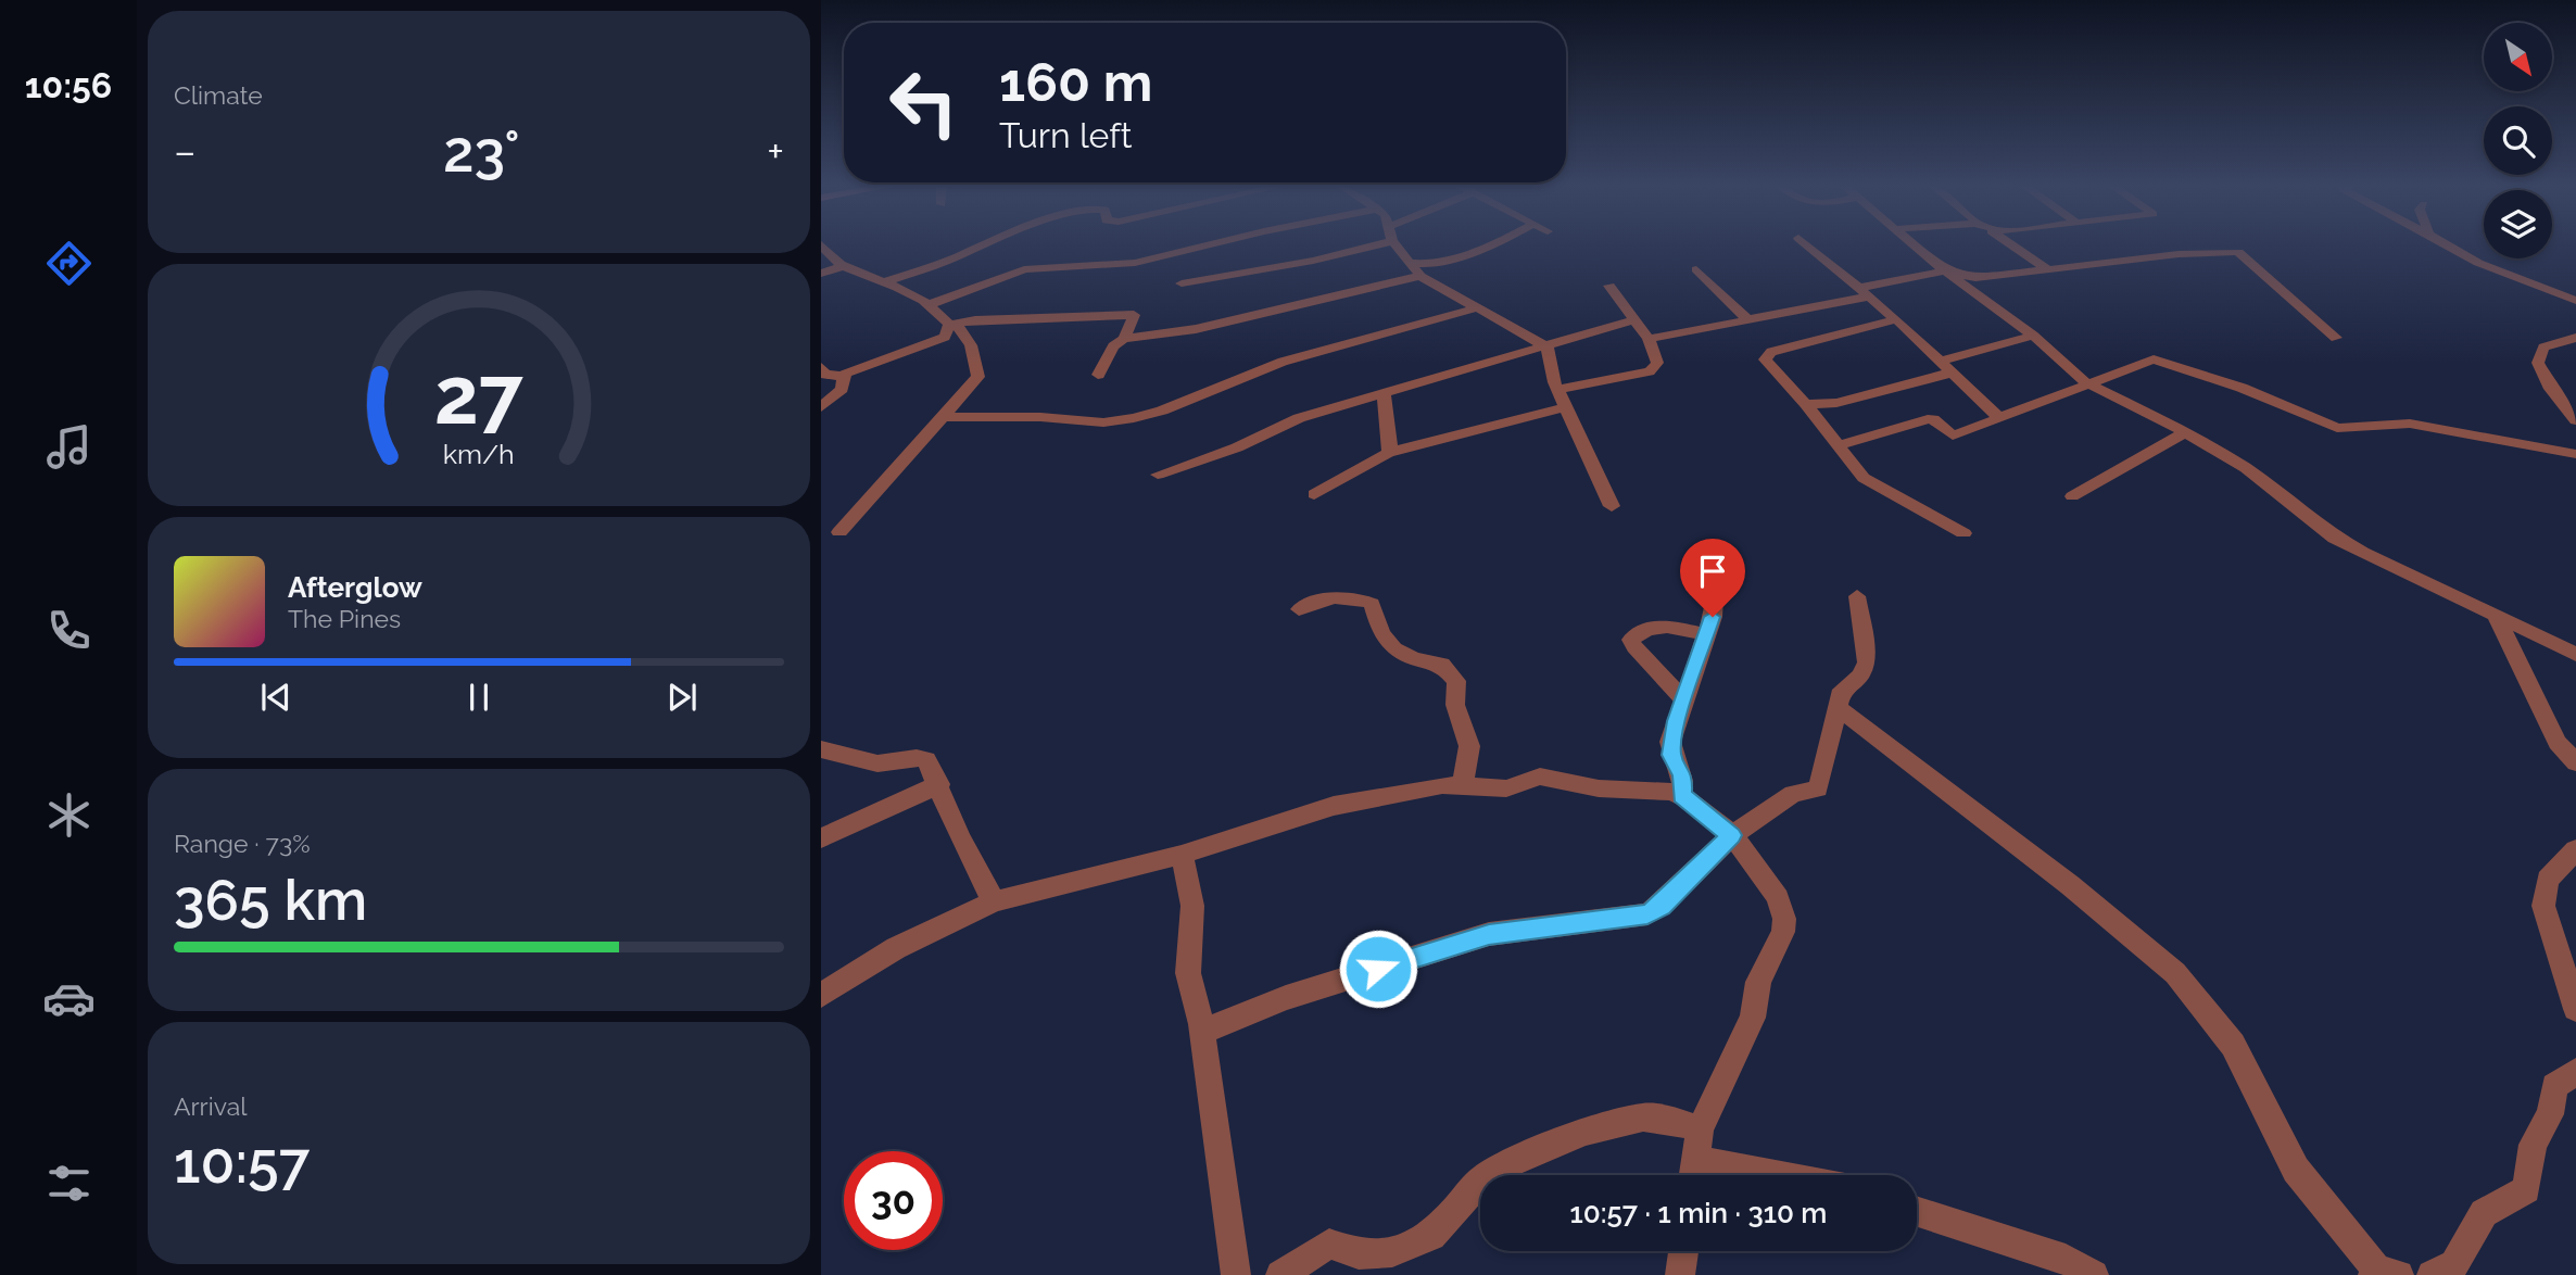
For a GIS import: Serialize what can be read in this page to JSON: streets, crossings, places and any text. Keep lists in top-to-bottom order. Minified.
{"north":"bottom right","page":{"tabs":"10:56","tile":["Climate",["Range · 73%","365 km"],["Arrival","10:57"]],"turn":["160 m","Turn left"],"heat":["−","23°","+"],"song":["Afterglow","The Pines"],"limit":"30","trip":"10:57 · 1 min · 310 m","gauge":["27","km/h"]}}
